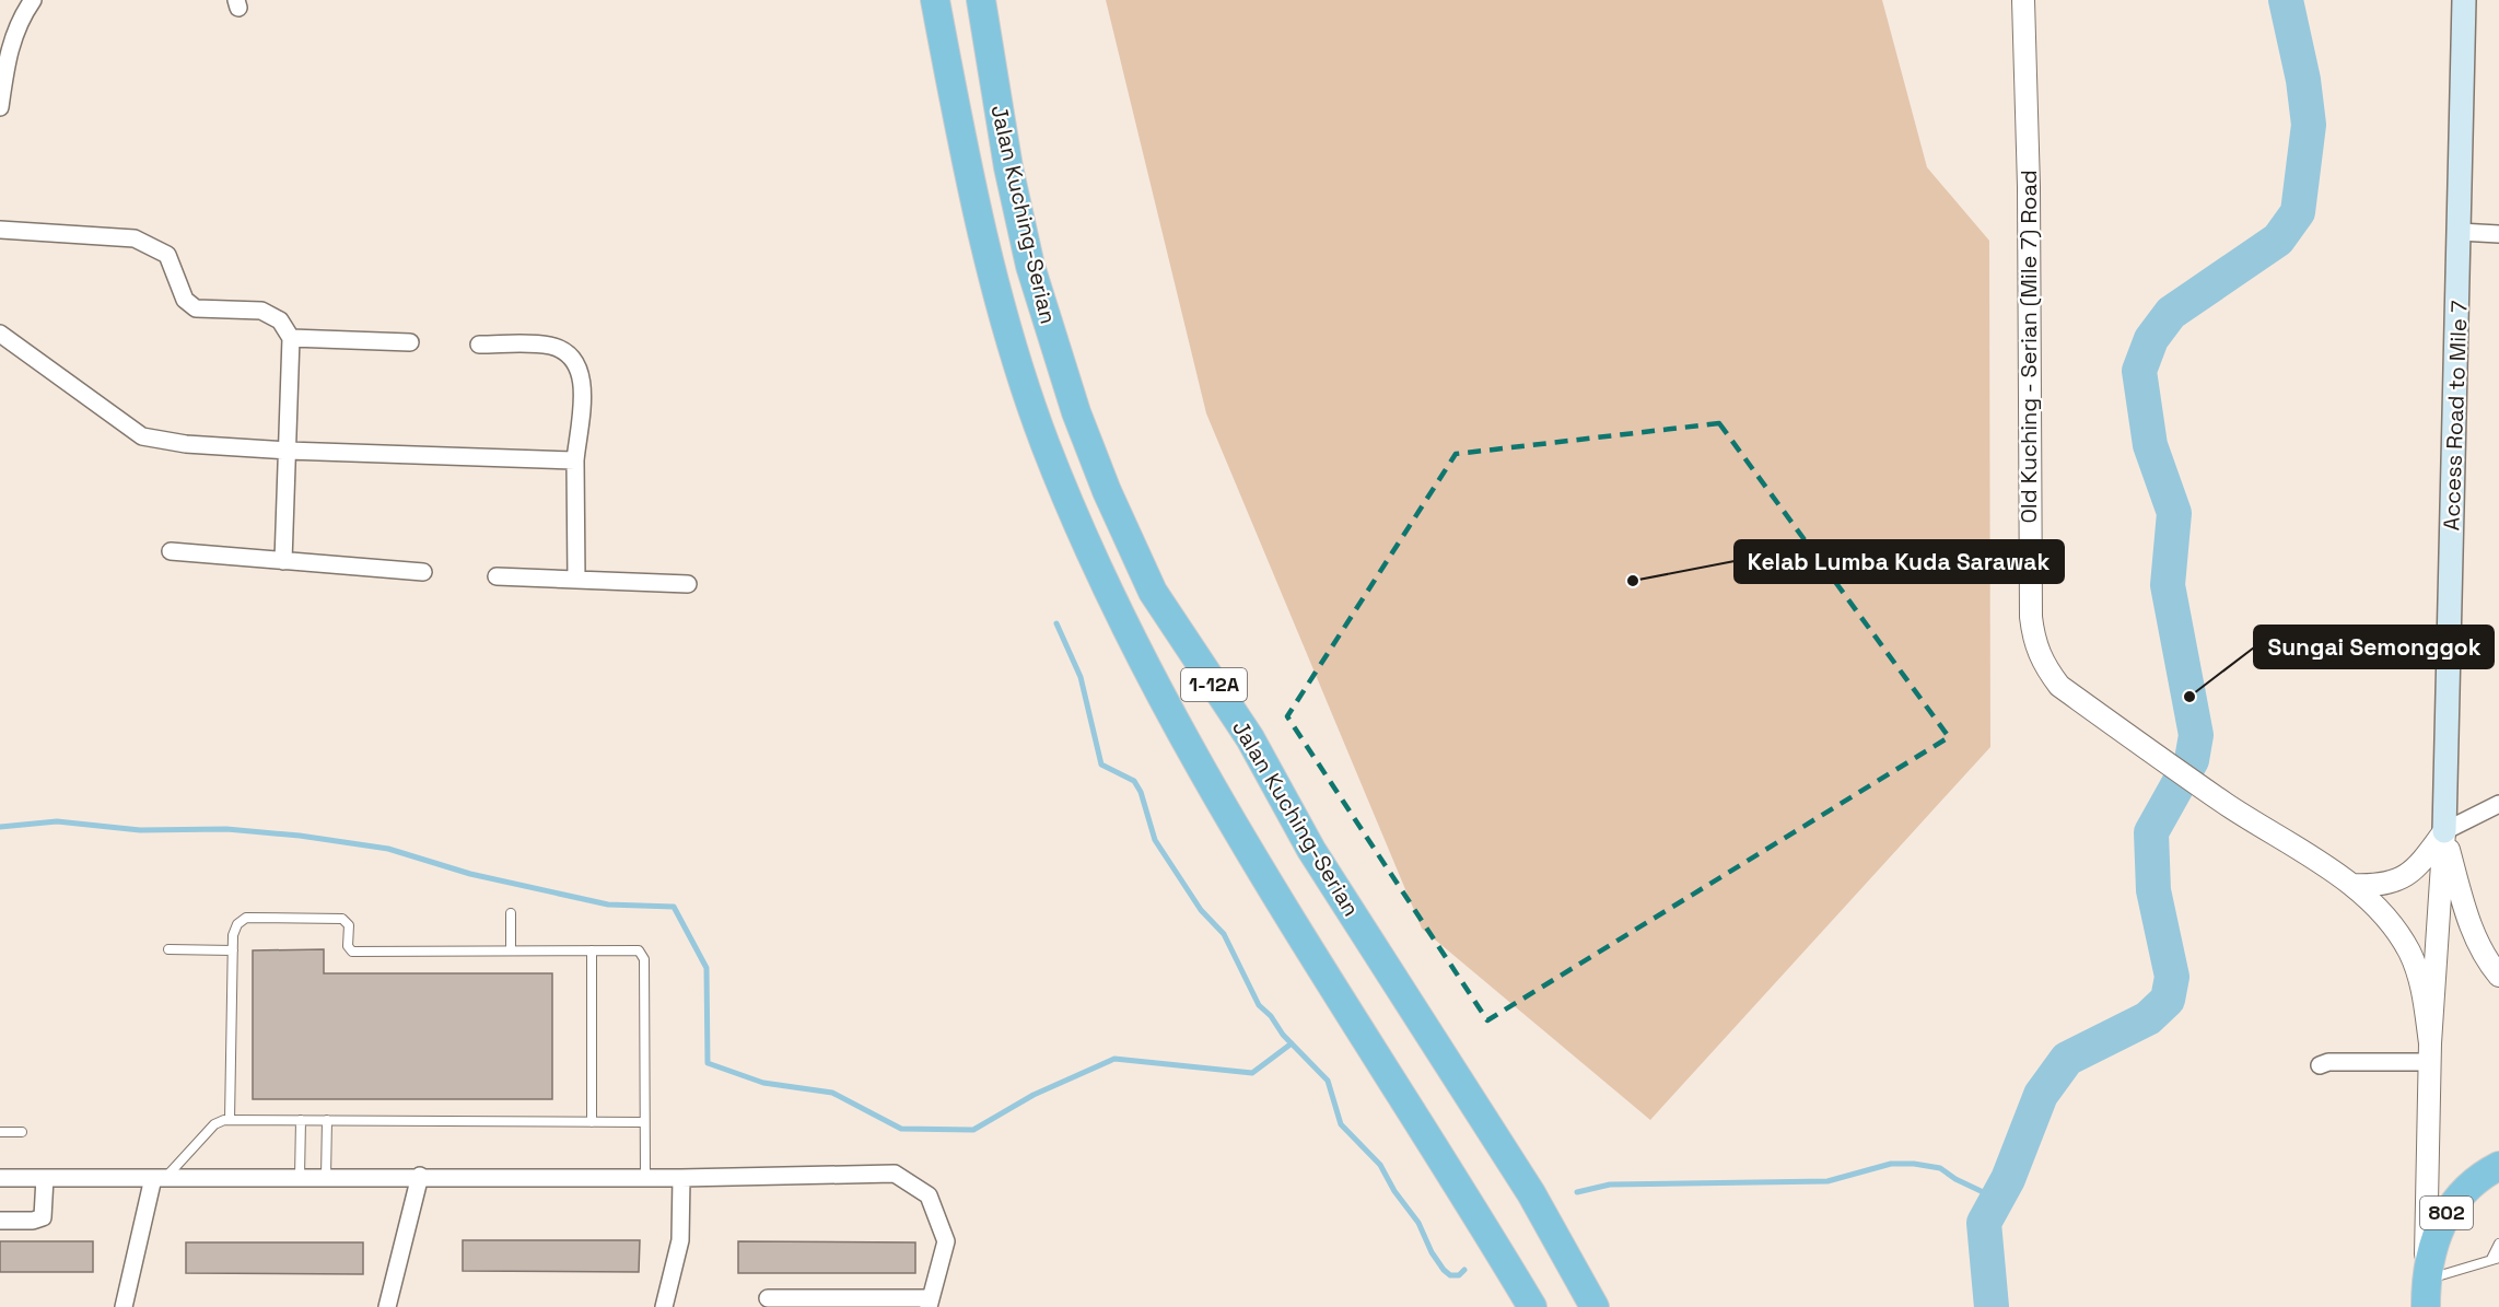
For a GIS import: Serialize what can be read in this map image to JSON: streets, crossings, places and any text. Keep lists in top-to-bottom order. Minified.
{"streets":{"highway":["Jalan Kuching-Serian","1-12A","802"],"main road":["Access Road to Mile 7"],"street":["Old Kuching - Serian (Mile 7) Road"]},"places":["Kelab Lumba Kuda Sarawak","Sungai Semonggok"]}
